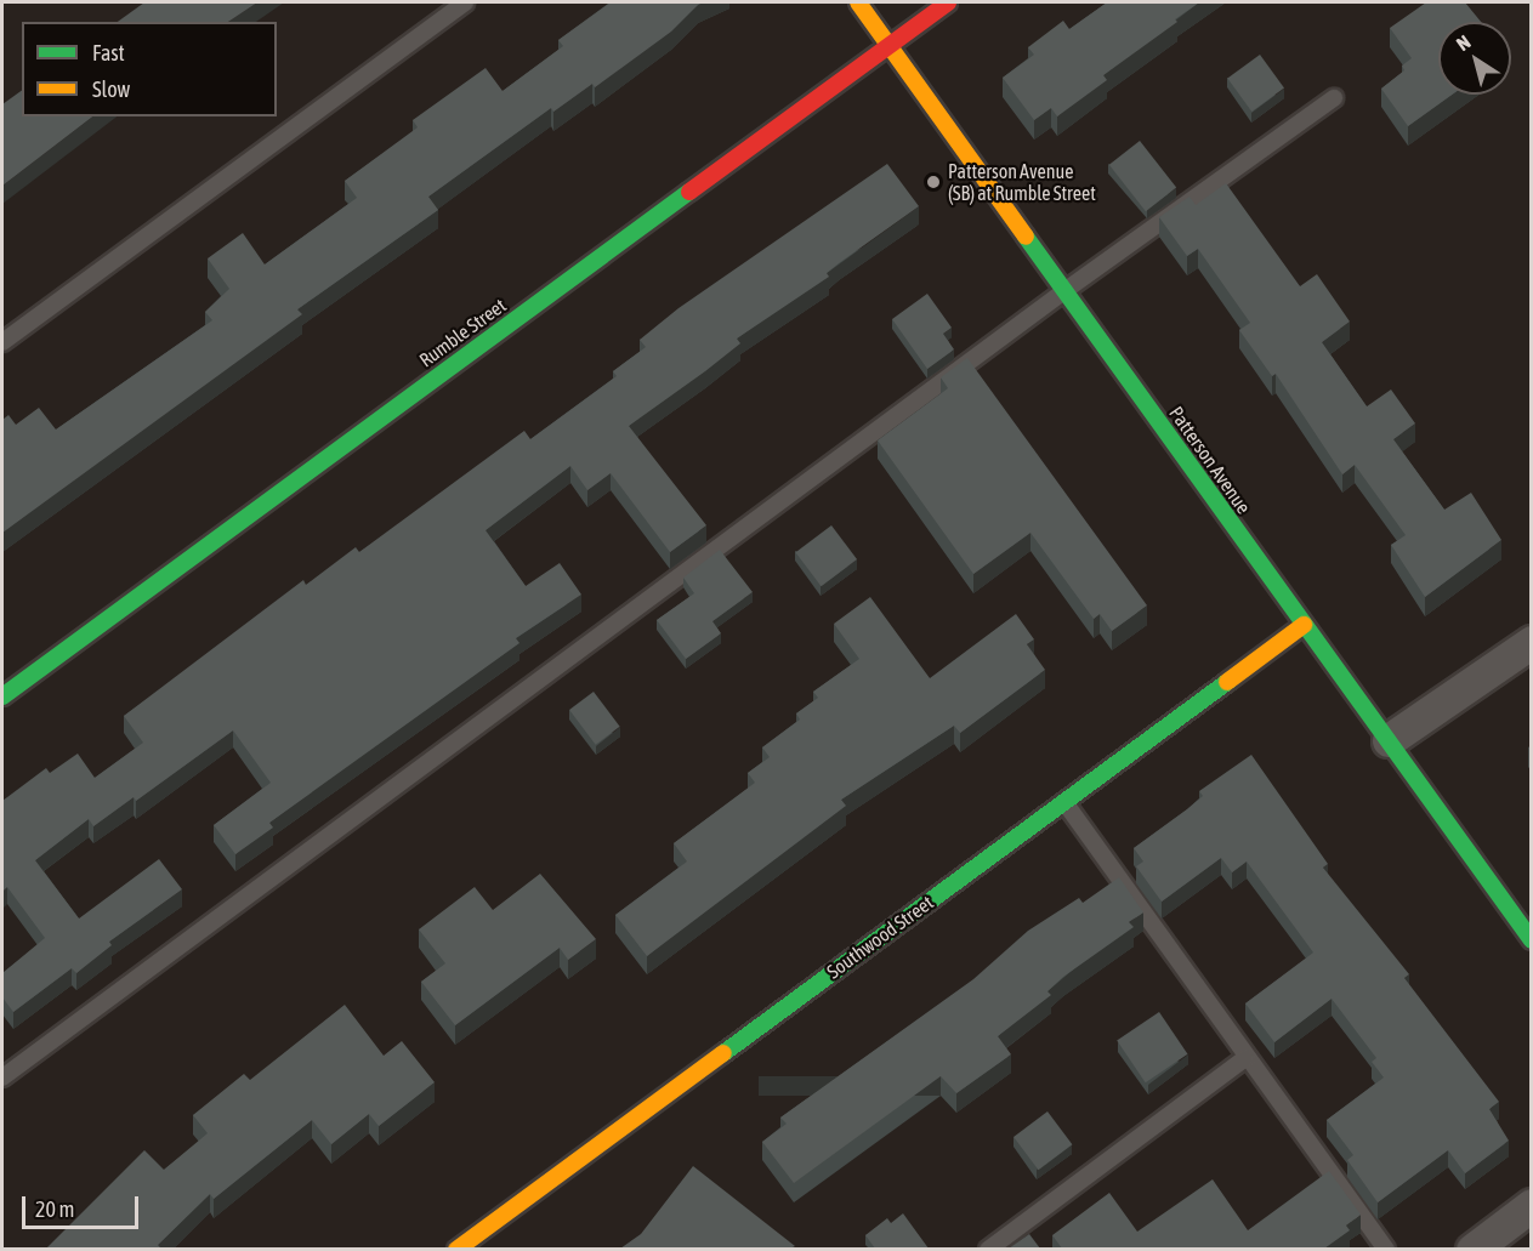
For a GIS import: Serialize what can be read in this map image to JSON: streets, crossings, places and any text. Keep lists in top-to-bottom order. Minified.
{"streets":{"street":["Rumble Street","Patterson Avenue","Southwood Street"]},"crossings":[["Rumble Street","Patterson Avenue"],["Patterson Avenue","Southwood Street"]],"places":["Patterson Avenue (SB) at Rumble Street"],"legend":["Fast","Slow"],"scale_bar":"20 m","north":"top left"}
